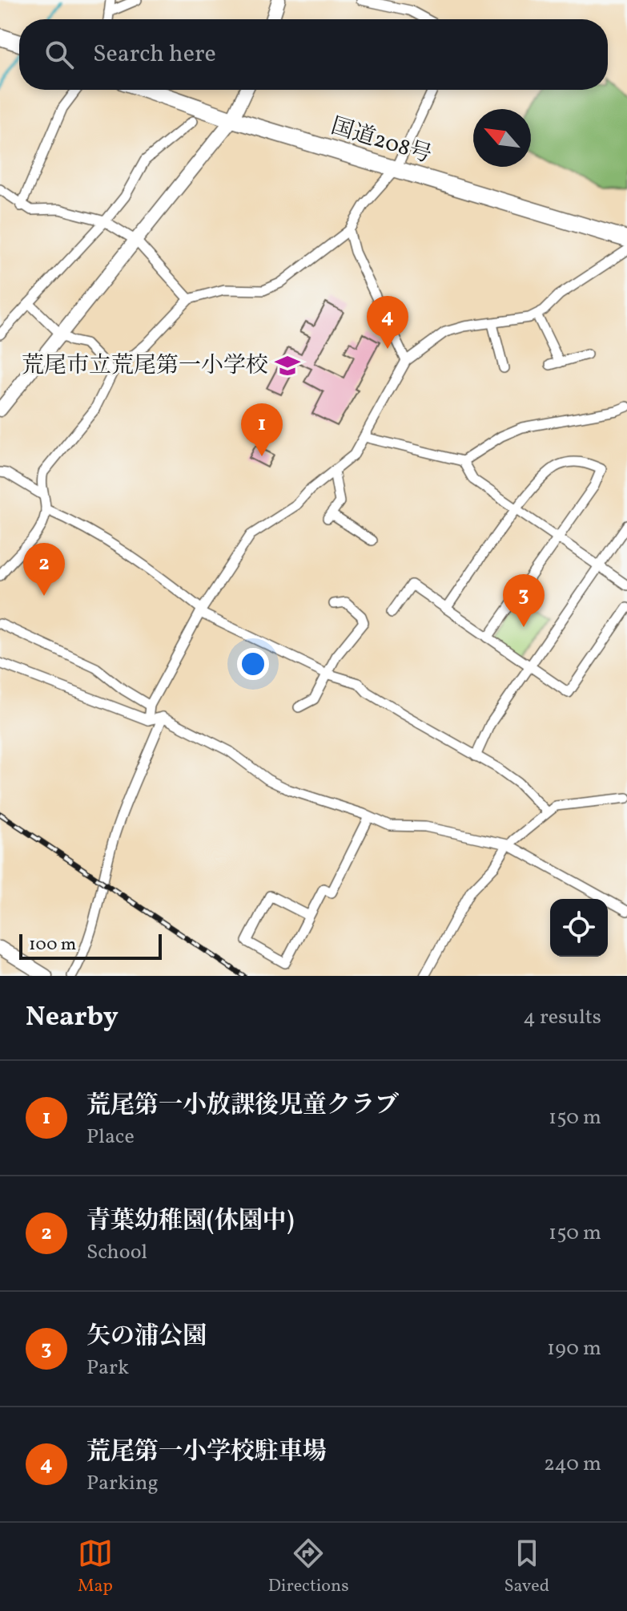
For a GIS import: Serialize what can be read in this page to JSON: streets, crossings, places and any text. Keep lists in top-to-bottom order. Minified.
{"streets":{"highway":["国道208号"]},"places":{"school or university":["荒尾市立荒尾第一小学校"]},"scale_bar":"100 m","north":"top left","page":{"search":"Search here","pins":["4","1","2","3"],"scale":"100 m","heading":["Nearby","4 results"],"list":[{"mark":"1","name":"荒尾第一小放課後児童クラブ","note":"Place","value":"150 m"},{"mark":"2","name":"青葉幼稚園(休園中)","note":"School","value":"150 m"},{"mark":"3","name":"矢の浦公園","note":"Park","value":"190 m"},{"mark":"4","name":"荒尾第一小学校駐車場","note":"Parking","value":"240 m"}],"nav":["Map","Directions","Saved"]}}
